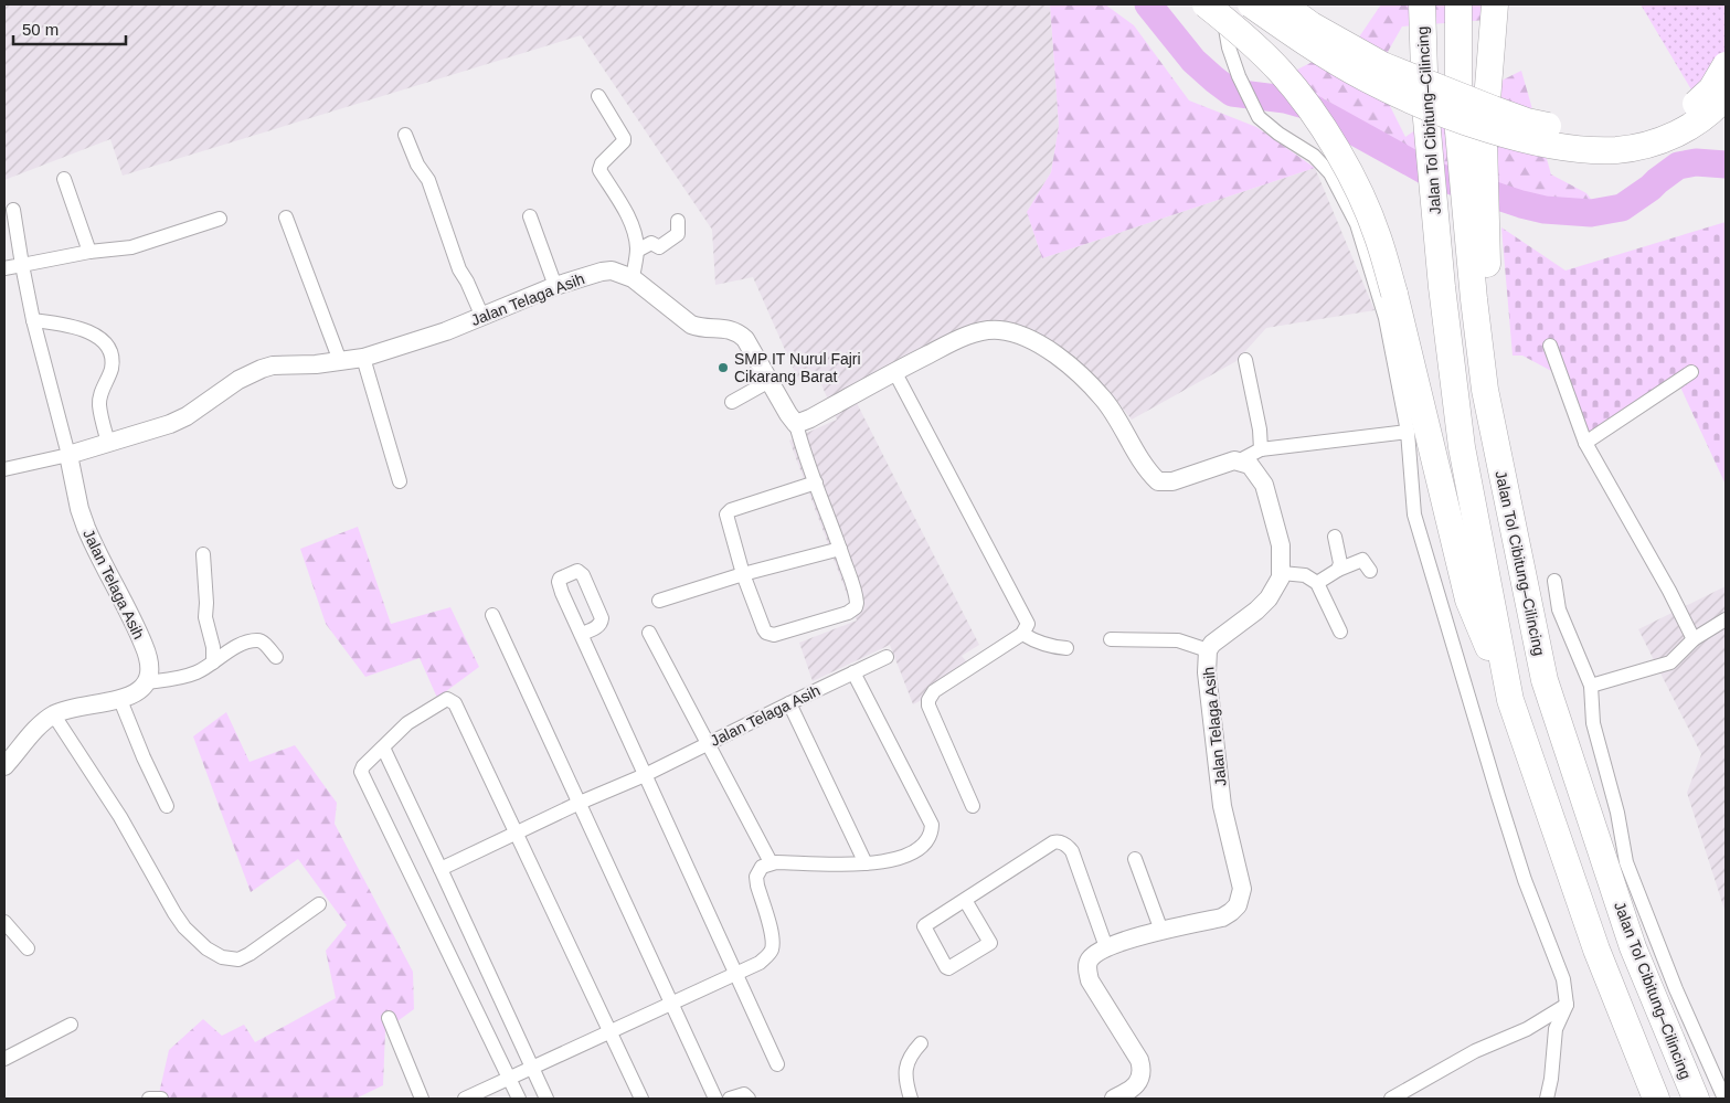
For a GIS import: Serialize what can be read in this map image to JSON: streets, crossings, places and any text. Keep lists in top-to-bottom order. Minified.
{"streets":{"highway":["Jalan Tol Cibitung–Cilincing"],"street":["Jalan Telaga Asih"]},"places":["SMP IT Nurul Fajri Cikarang Barat"],"scale_bar":"50 m"}
